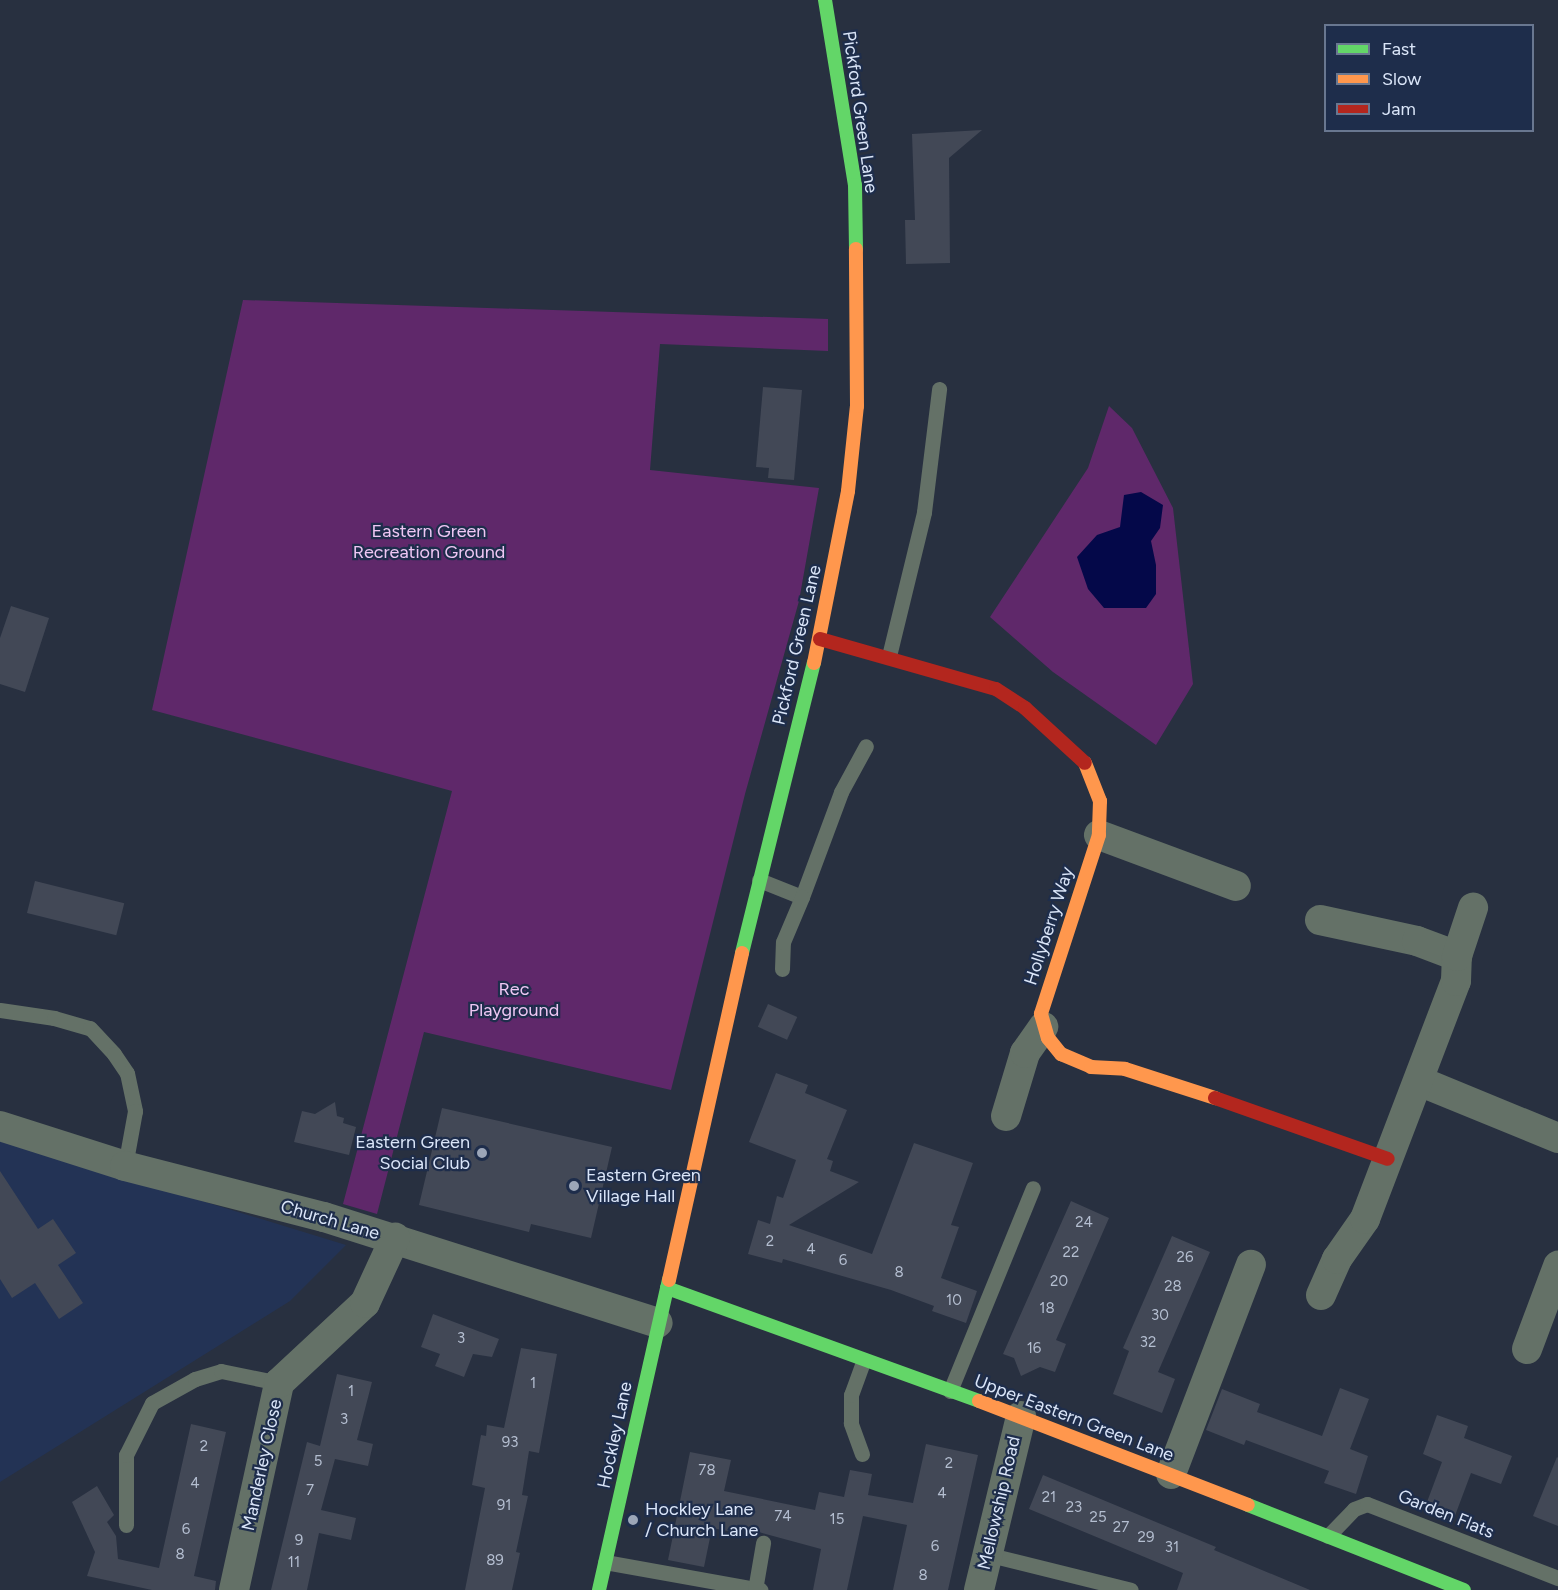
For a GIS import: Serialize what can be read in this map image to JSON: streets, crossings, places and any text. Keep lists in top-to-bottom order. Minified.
{"streets":{"street":["Pickford Green Lane","Hollyberry Way","Church Lane","Upper Eastern Green Lane","Hockley Lane","Manderley Close","Mellowship Road"],"lane":["Garden Flats"]},"crossings":[["Pickford Green Lane","Hollyberry Way"],["Pickford Green Lane","Upper Eastern Green Lane"],["Pickford Green Lane","Hockley Lane"],["Church Lane","Hockley Lane"],["Church Lane","Manderley Close"],["Upper Eastern Green Lane","Hockley Lane"],["Upper Eastern Green Lane","Mellowship Road"],["Upper Eastern Green Lane","Garden Flats"]],"parks":["Eastern Green Recreation Ground","Rec Playground"],"places":["Eastern Green Social Club","Eastern Green Village Hall","Hockley Lane / Church Lane"],"house_numbers":["24","2","4","22","26","6","8","20","28","10","18","30","3","32","16","1","1","3","93","2","5","2","78","4","7","4","21","91","23","74","25","15","27","6","29","9","6","31","8","89","11","8"],"legend":["Fast","Slow","Jam"]}
